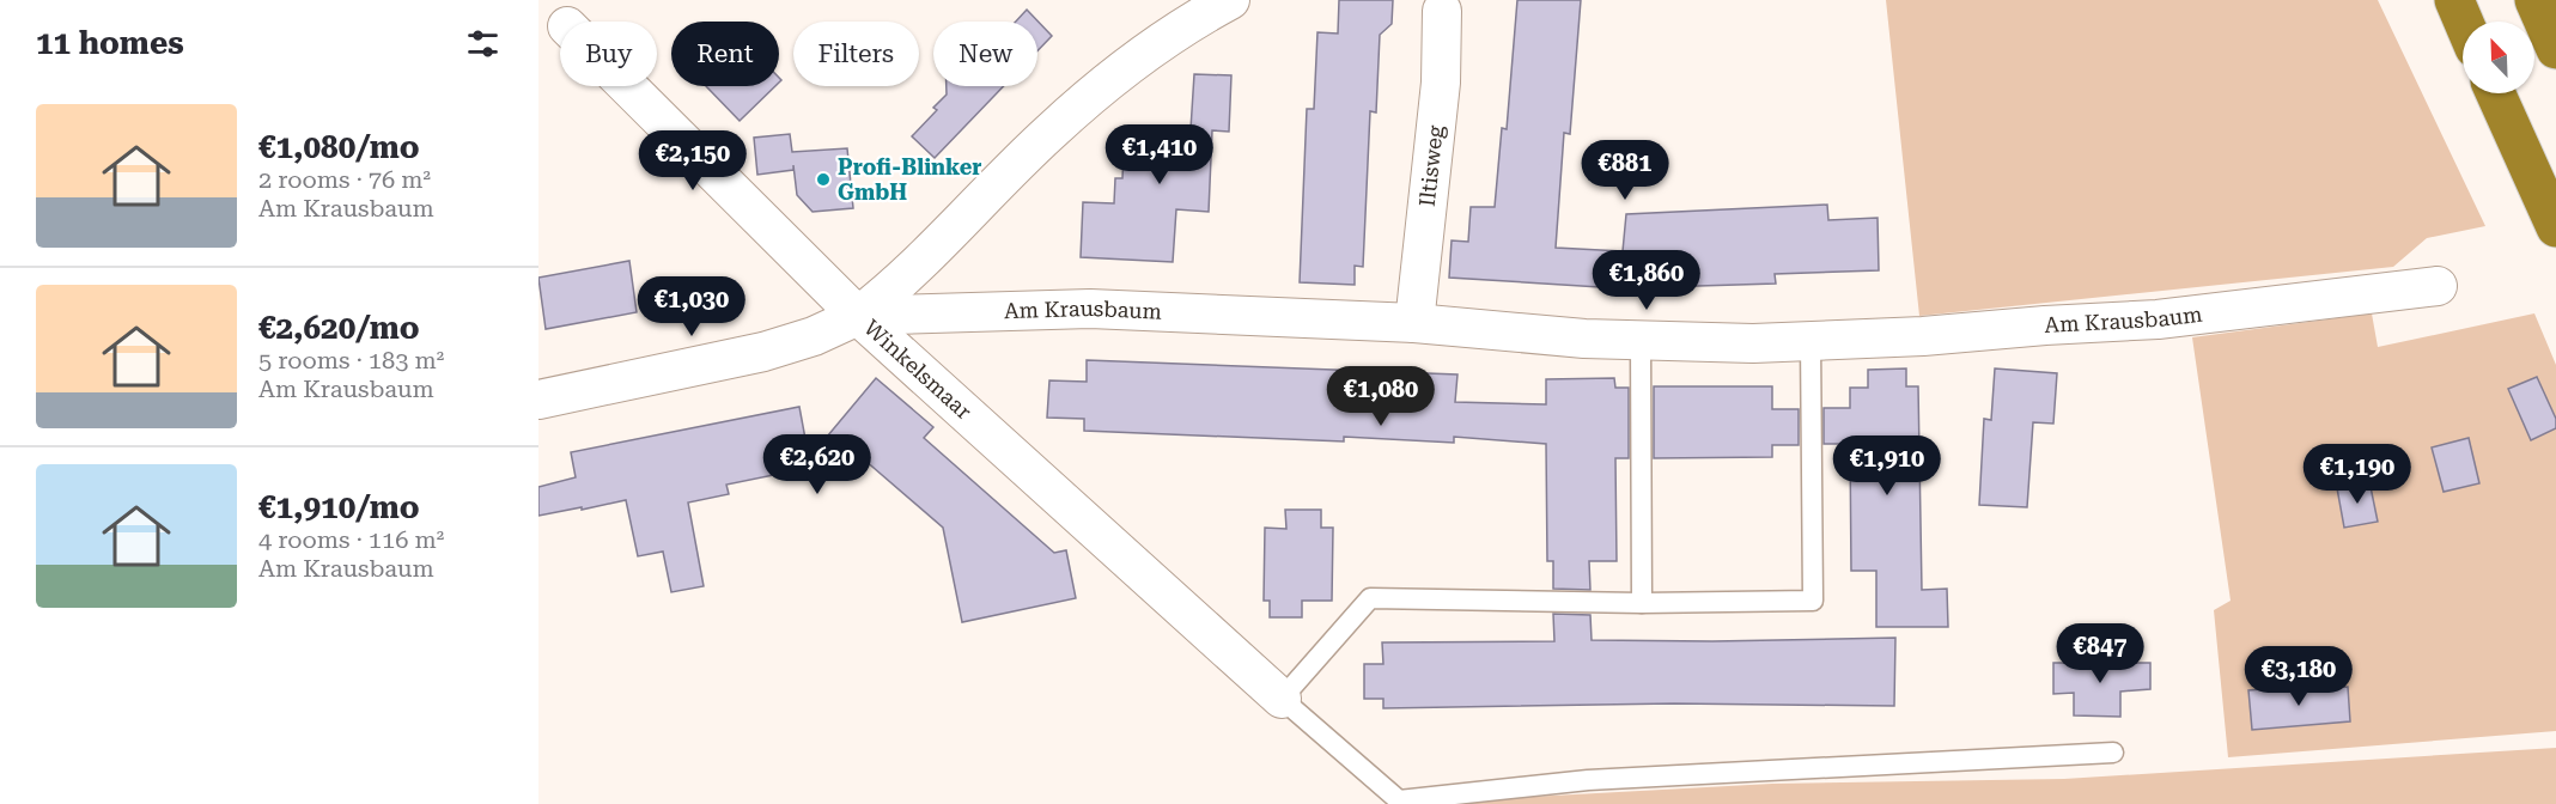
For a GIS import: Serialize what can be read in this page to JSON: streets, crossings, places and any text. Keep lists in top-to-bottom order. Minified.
{"streets":{"street":["Iltisweg","Am Krausbaum","Winkelsmaar"]},"crossings":[["Iltisweg","Am Krausbaum"],["Am Krausbaum","Winkelsmaar"]],"places":["Profi-Blinker GmbH"],"north":"top left","page":{"heading":"11 homes","chip":["Buy","Rent","Filters","New"],"list":[{"name":"€1,080/mo","note":"2 rooms · 76 m² · Am Krausbaum"},{"name":"€2,620/mo","note":"5 rooms · 183 m² · Am Krausbaum"},{"name":"€1,910/mo","note":"4 rooms · 116 m² · Am Krausbaum"}],"price":["€1,410","€2,150","€881","€1,860","€1,030","€1,080","€2,620","€1,910","€1,190","€847","€3,180"]}}
